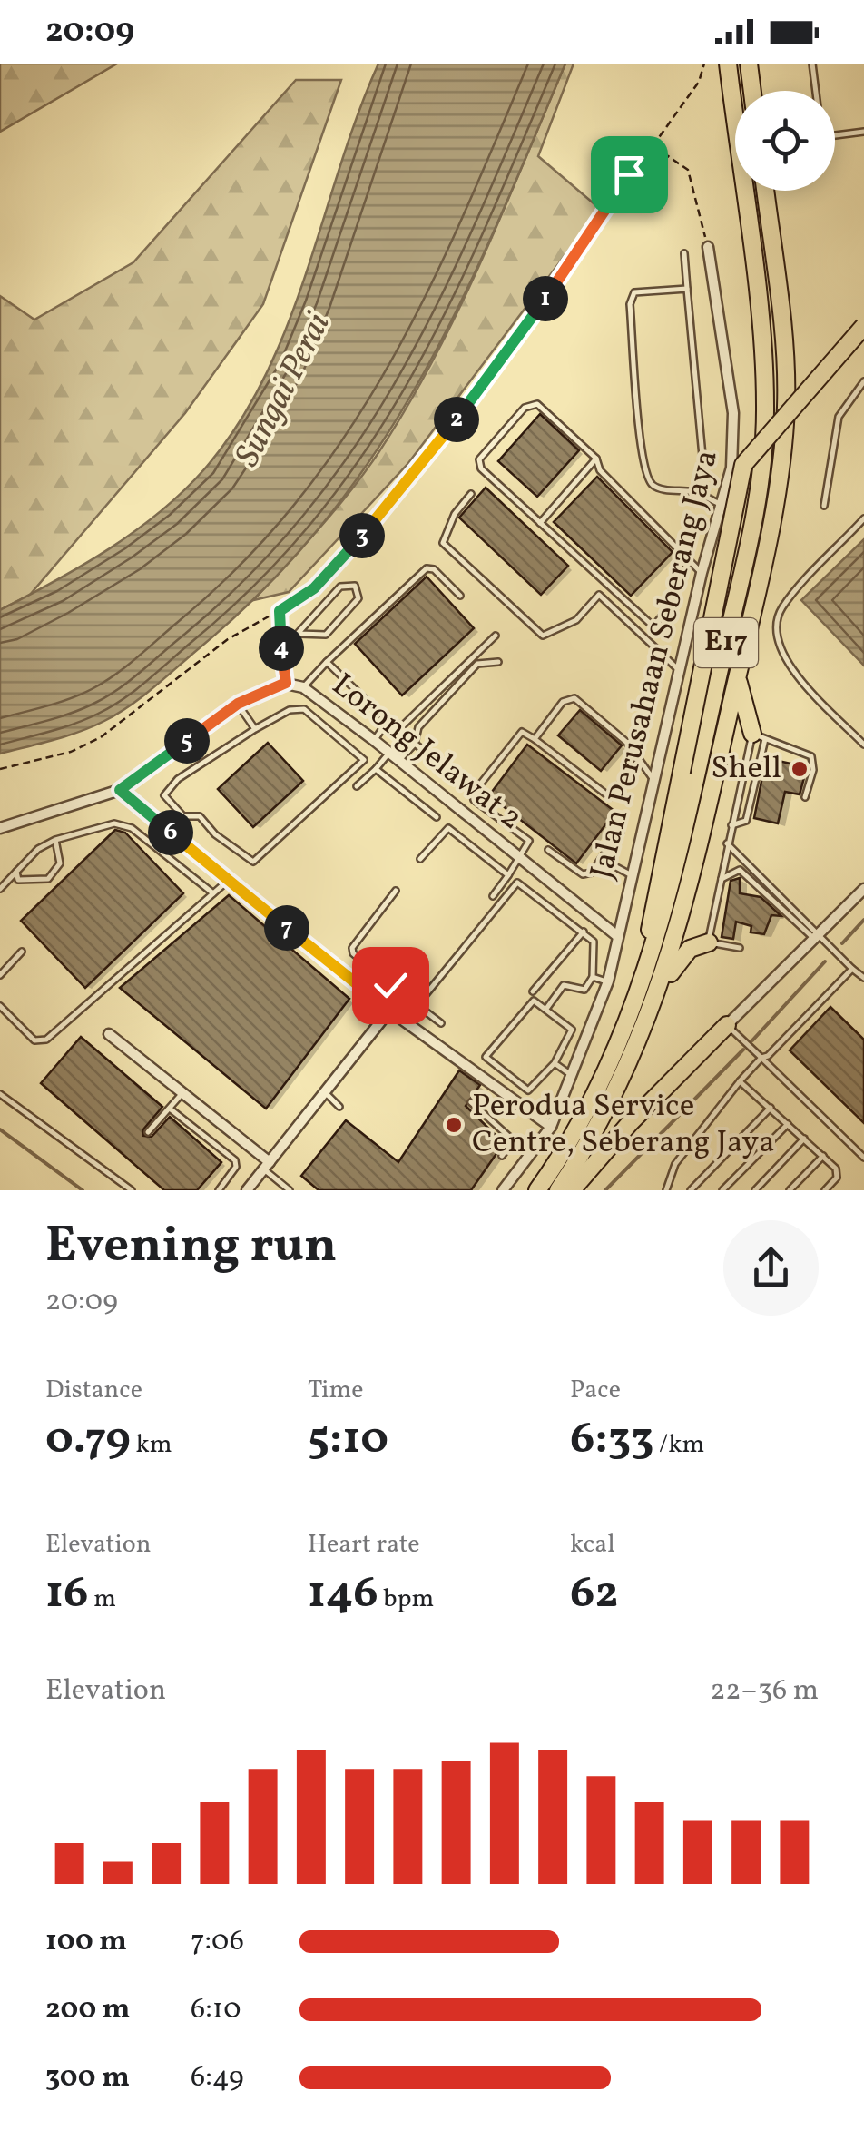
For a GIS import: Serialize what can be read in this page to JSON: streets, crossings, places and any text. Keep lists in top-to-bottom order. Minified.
{"streets":{"highway":["E17"],"street":["Jalan Perusahaan Seberang Jaya","Lorong Jelawat 2"]},"crossings":[["Jalan Perusahaan Seberang Jaya","Lorong Jelawat 2"]],"water":["Sungai Perai"],"places":["Shell","Perodua Service Centre, Seberang Jaya"],"page":{"status":"20:09","pins":["1","2","3","4","5","6","7"],"heading":["Evening run","20:09"],"stats":[["Distance","0.79 km"],["Time","5:10"],["Pace","6:33 /km"],["Elevation","16 m"],["Heart rate","146 bpm"],["kcal","62"]],"chart":["Elevation","22–36 m"],"list":[{"name":"100 m","note":"7:06"},{"name":"200 m","note":"6:10"},{"name":"300 m","note":"6:49"}]}}
